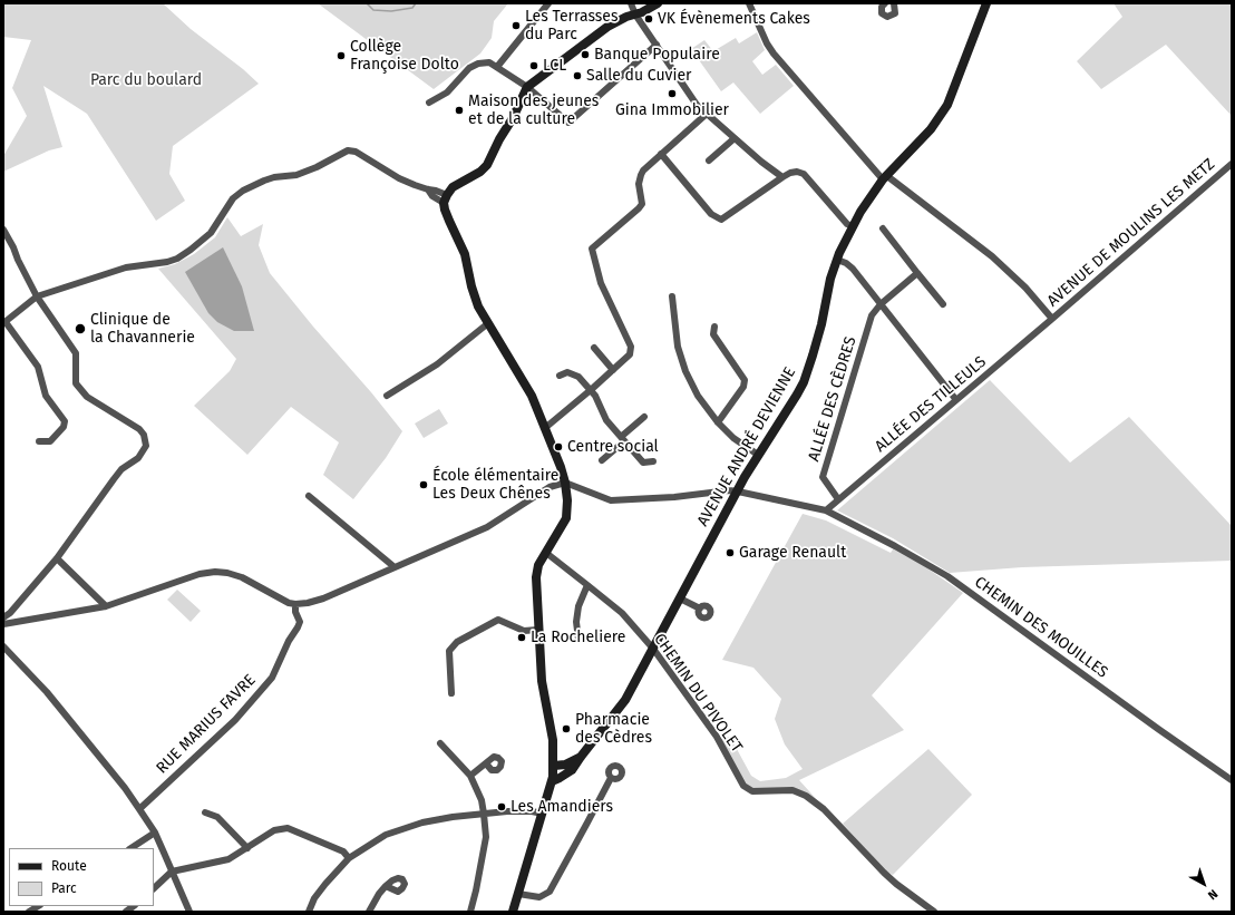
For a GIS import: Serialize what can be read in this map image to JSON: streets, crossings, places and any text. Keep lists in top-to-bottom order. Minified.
{"streets":{"main road":["AVENUE ANDRÉ DEVIENNE"],"street":["AVENUE DE MOULINS LES METZ","ALLÉE DES CÈDRES","ALLÉE DES TILLEULS","CHEMIN DES MOUILLES","CHEMIN DU PIVOLET","RUE MARIUS FAVRE"]},"crossings":[["AVENUE DE MOULINS LES METZ","ALLÉE DES TILLEULS"],["AVENUE DE MOULINS LES METZ","AVENUE ANDRÉ DEVIENNE"],["ALLÉE DES CÈDRES","ALLÉE DES TILLEULS"],["ALLÉE DES TILLEULS","CHEMIN DES MOUILLES"],["AVENUE ANDRÉ DEVIENNE","CHEMIN DES MOUILLES"],["AVENUE ANDRÉ DEVIENNE","CHEMIN DU PIVOLET"]],"parks":["Parc du boulard"],"places":["VK Évènements Cakes","Les Terrasses du Parc","Banque Populaire","Collège Françoise Dolto","LCL","Salle du Cuvier","Gina Immobilier","Maison des jeunes et de la culture","Clinique de la Chavannerie","Centre social","École élémentaire Les Deux Chênes","Garage Renault","La Rocheliere","Pharmacie des Cèdres","Les Amandiers"],"legend":["Route","Parc"],"north":"bottom right"}
